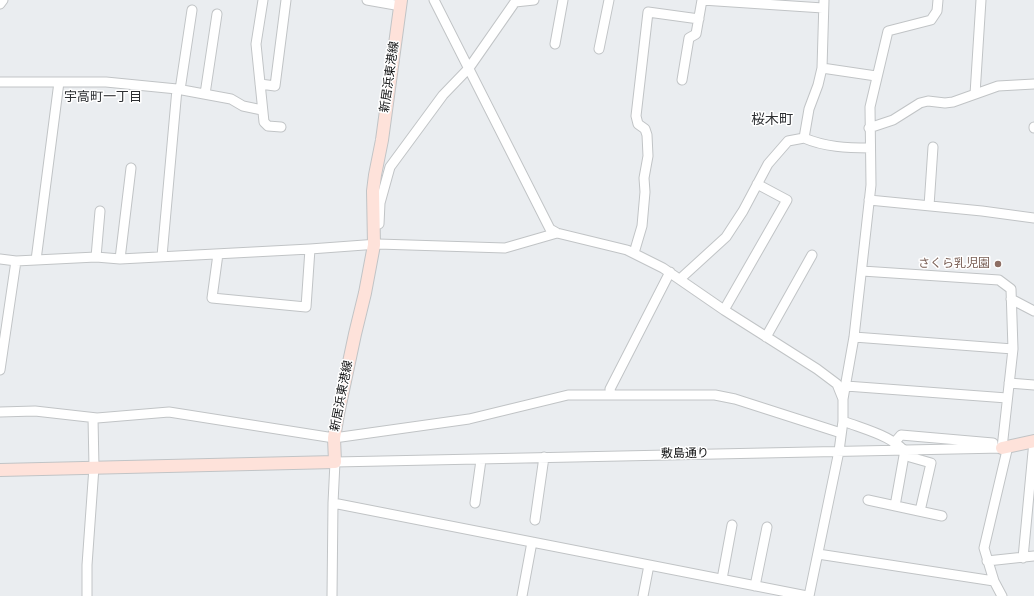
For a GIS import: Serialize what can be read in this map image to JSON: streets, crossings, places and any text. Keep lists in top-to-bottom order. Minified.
{"streets":{"main road":["新居浜東港線","敷島通り"]},"crossings":[["新居浜東港線","敷島通り"]],"districts":["宇高町一丁目","桜木町"],"places":["さくら乳児園"]}
